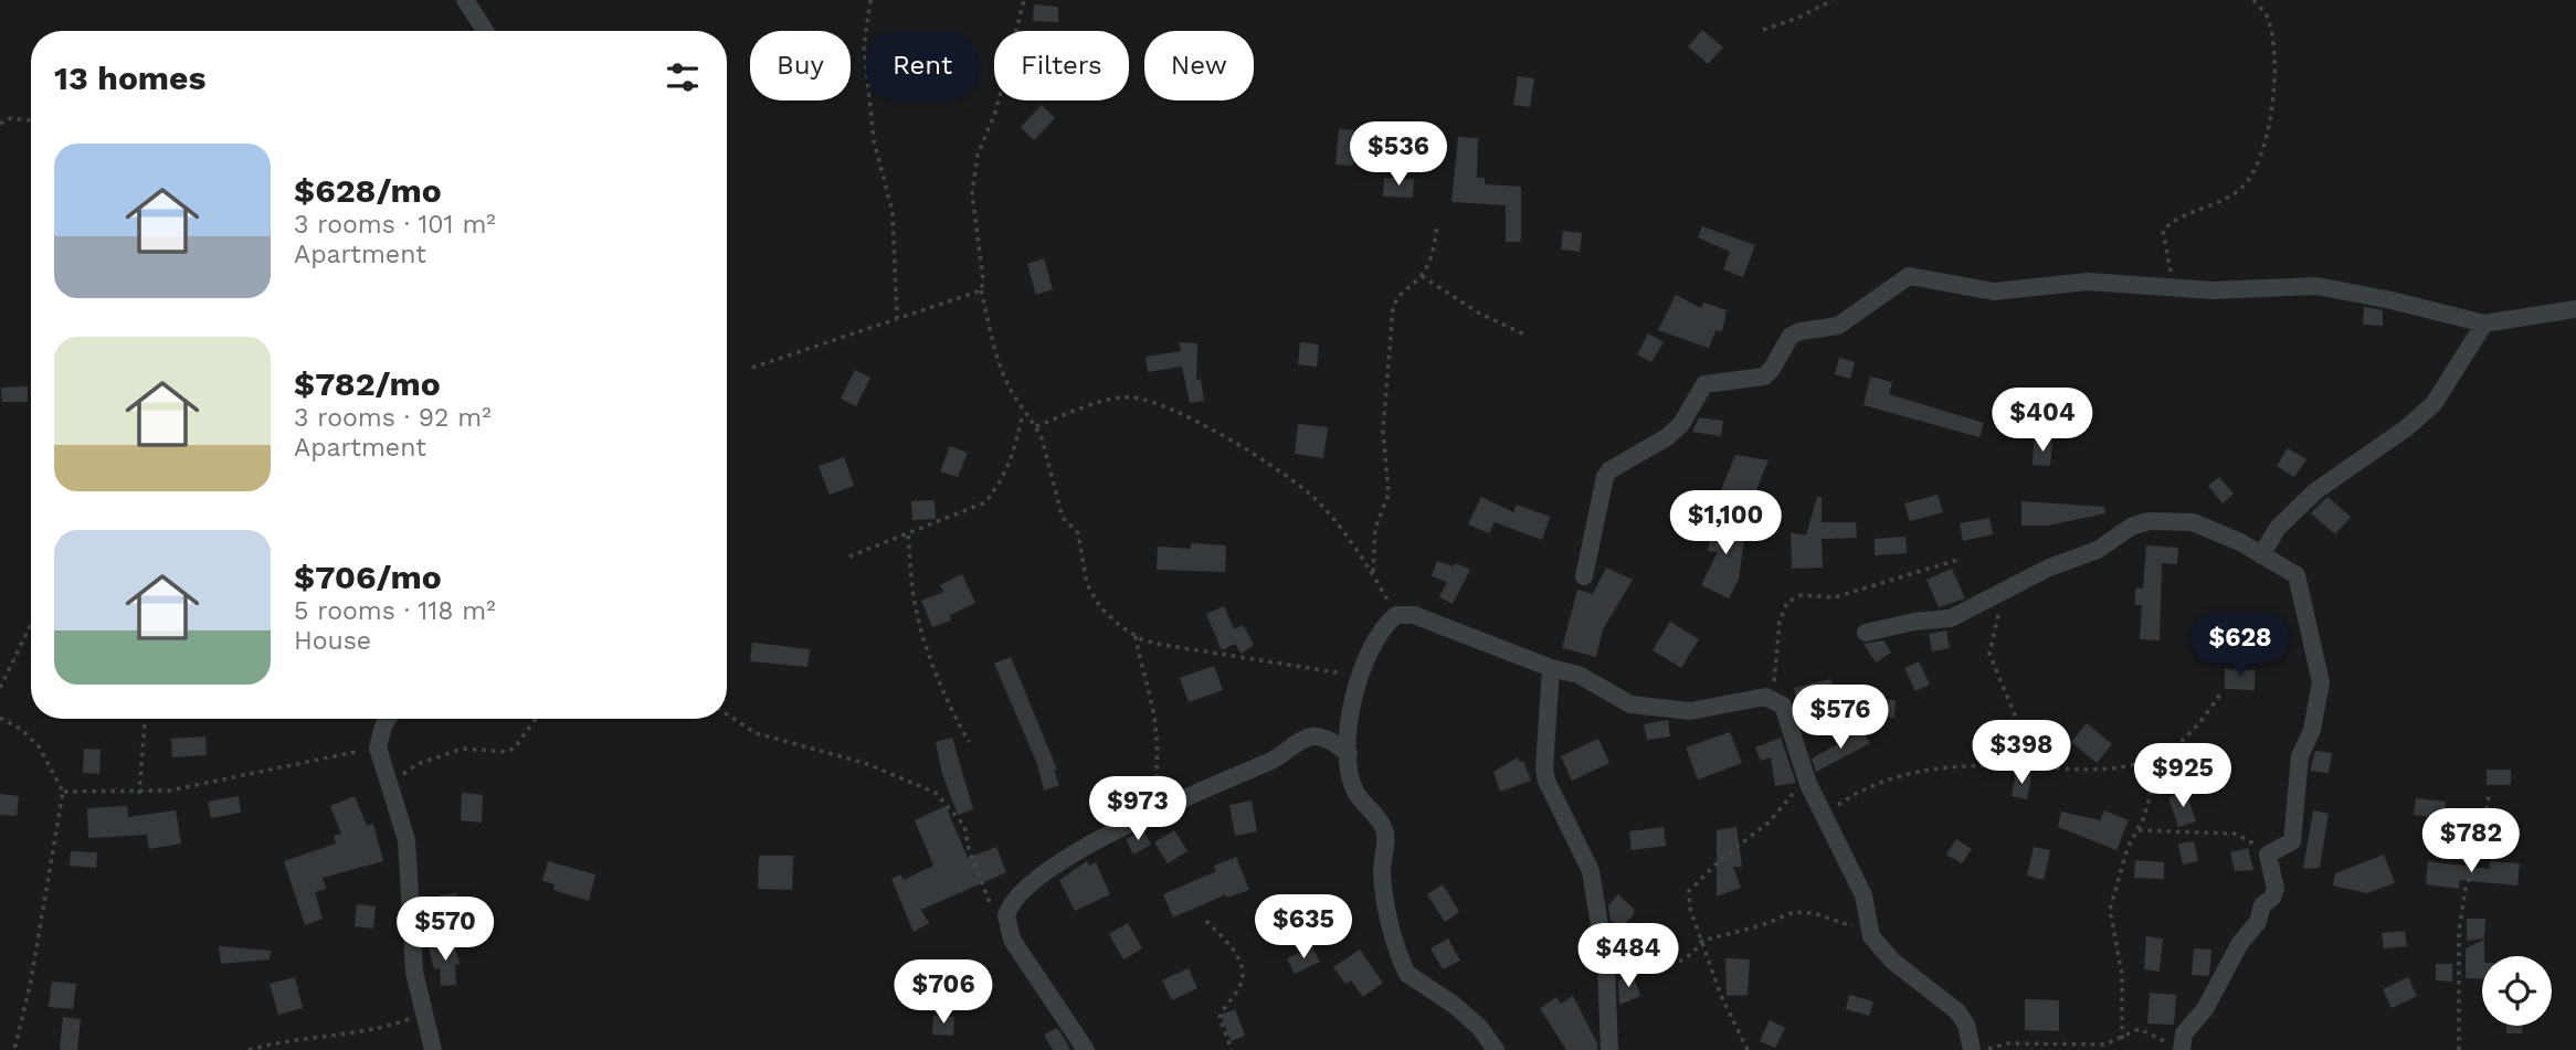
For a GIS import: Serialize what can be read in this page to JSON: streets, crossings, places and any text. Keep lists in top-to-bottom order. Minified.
{"page":{"chip":["Buy","Rent","Filters","New"],"heading":"13 homes","price":["$536","$404","$1,100","$628","$576","$398","$925","$973","$782","$635","$570","$484","$706"],"list":[{"name":"$628/mo","note":"3 rooms · 101 m² · Apartment"},{"name":"$782/mo","note":"3 rooms · 92 m² · Apartment"},{"name":"$706/mo","note":"5 rooms · 118 m² · House"}]}}
